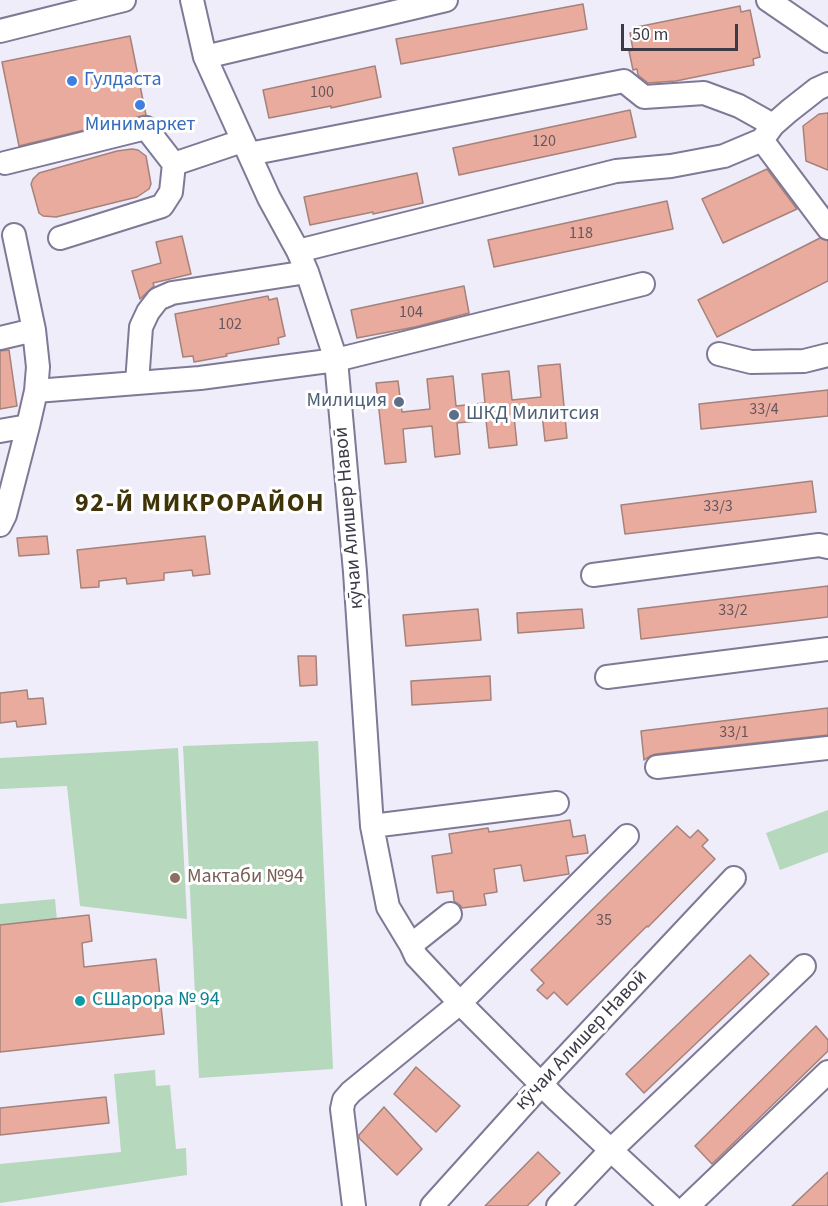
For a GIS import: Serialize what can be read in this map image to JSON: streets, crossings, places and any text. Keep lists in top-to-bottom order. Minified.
{"streets":{"street":["кӯчаи Алишер Навоӣ"]},"districts":["92-Й МИКРОРАЙОН"],"places":["Гулдаста","Минимаркет","Милиция","ШКД Милитсия","Мактаби №94","СШарора № 94"],"house_numbers":["100","120","118","104","102","33/4","33/3","33/2","33/1","35"],"scale_bar":"50 m"}
